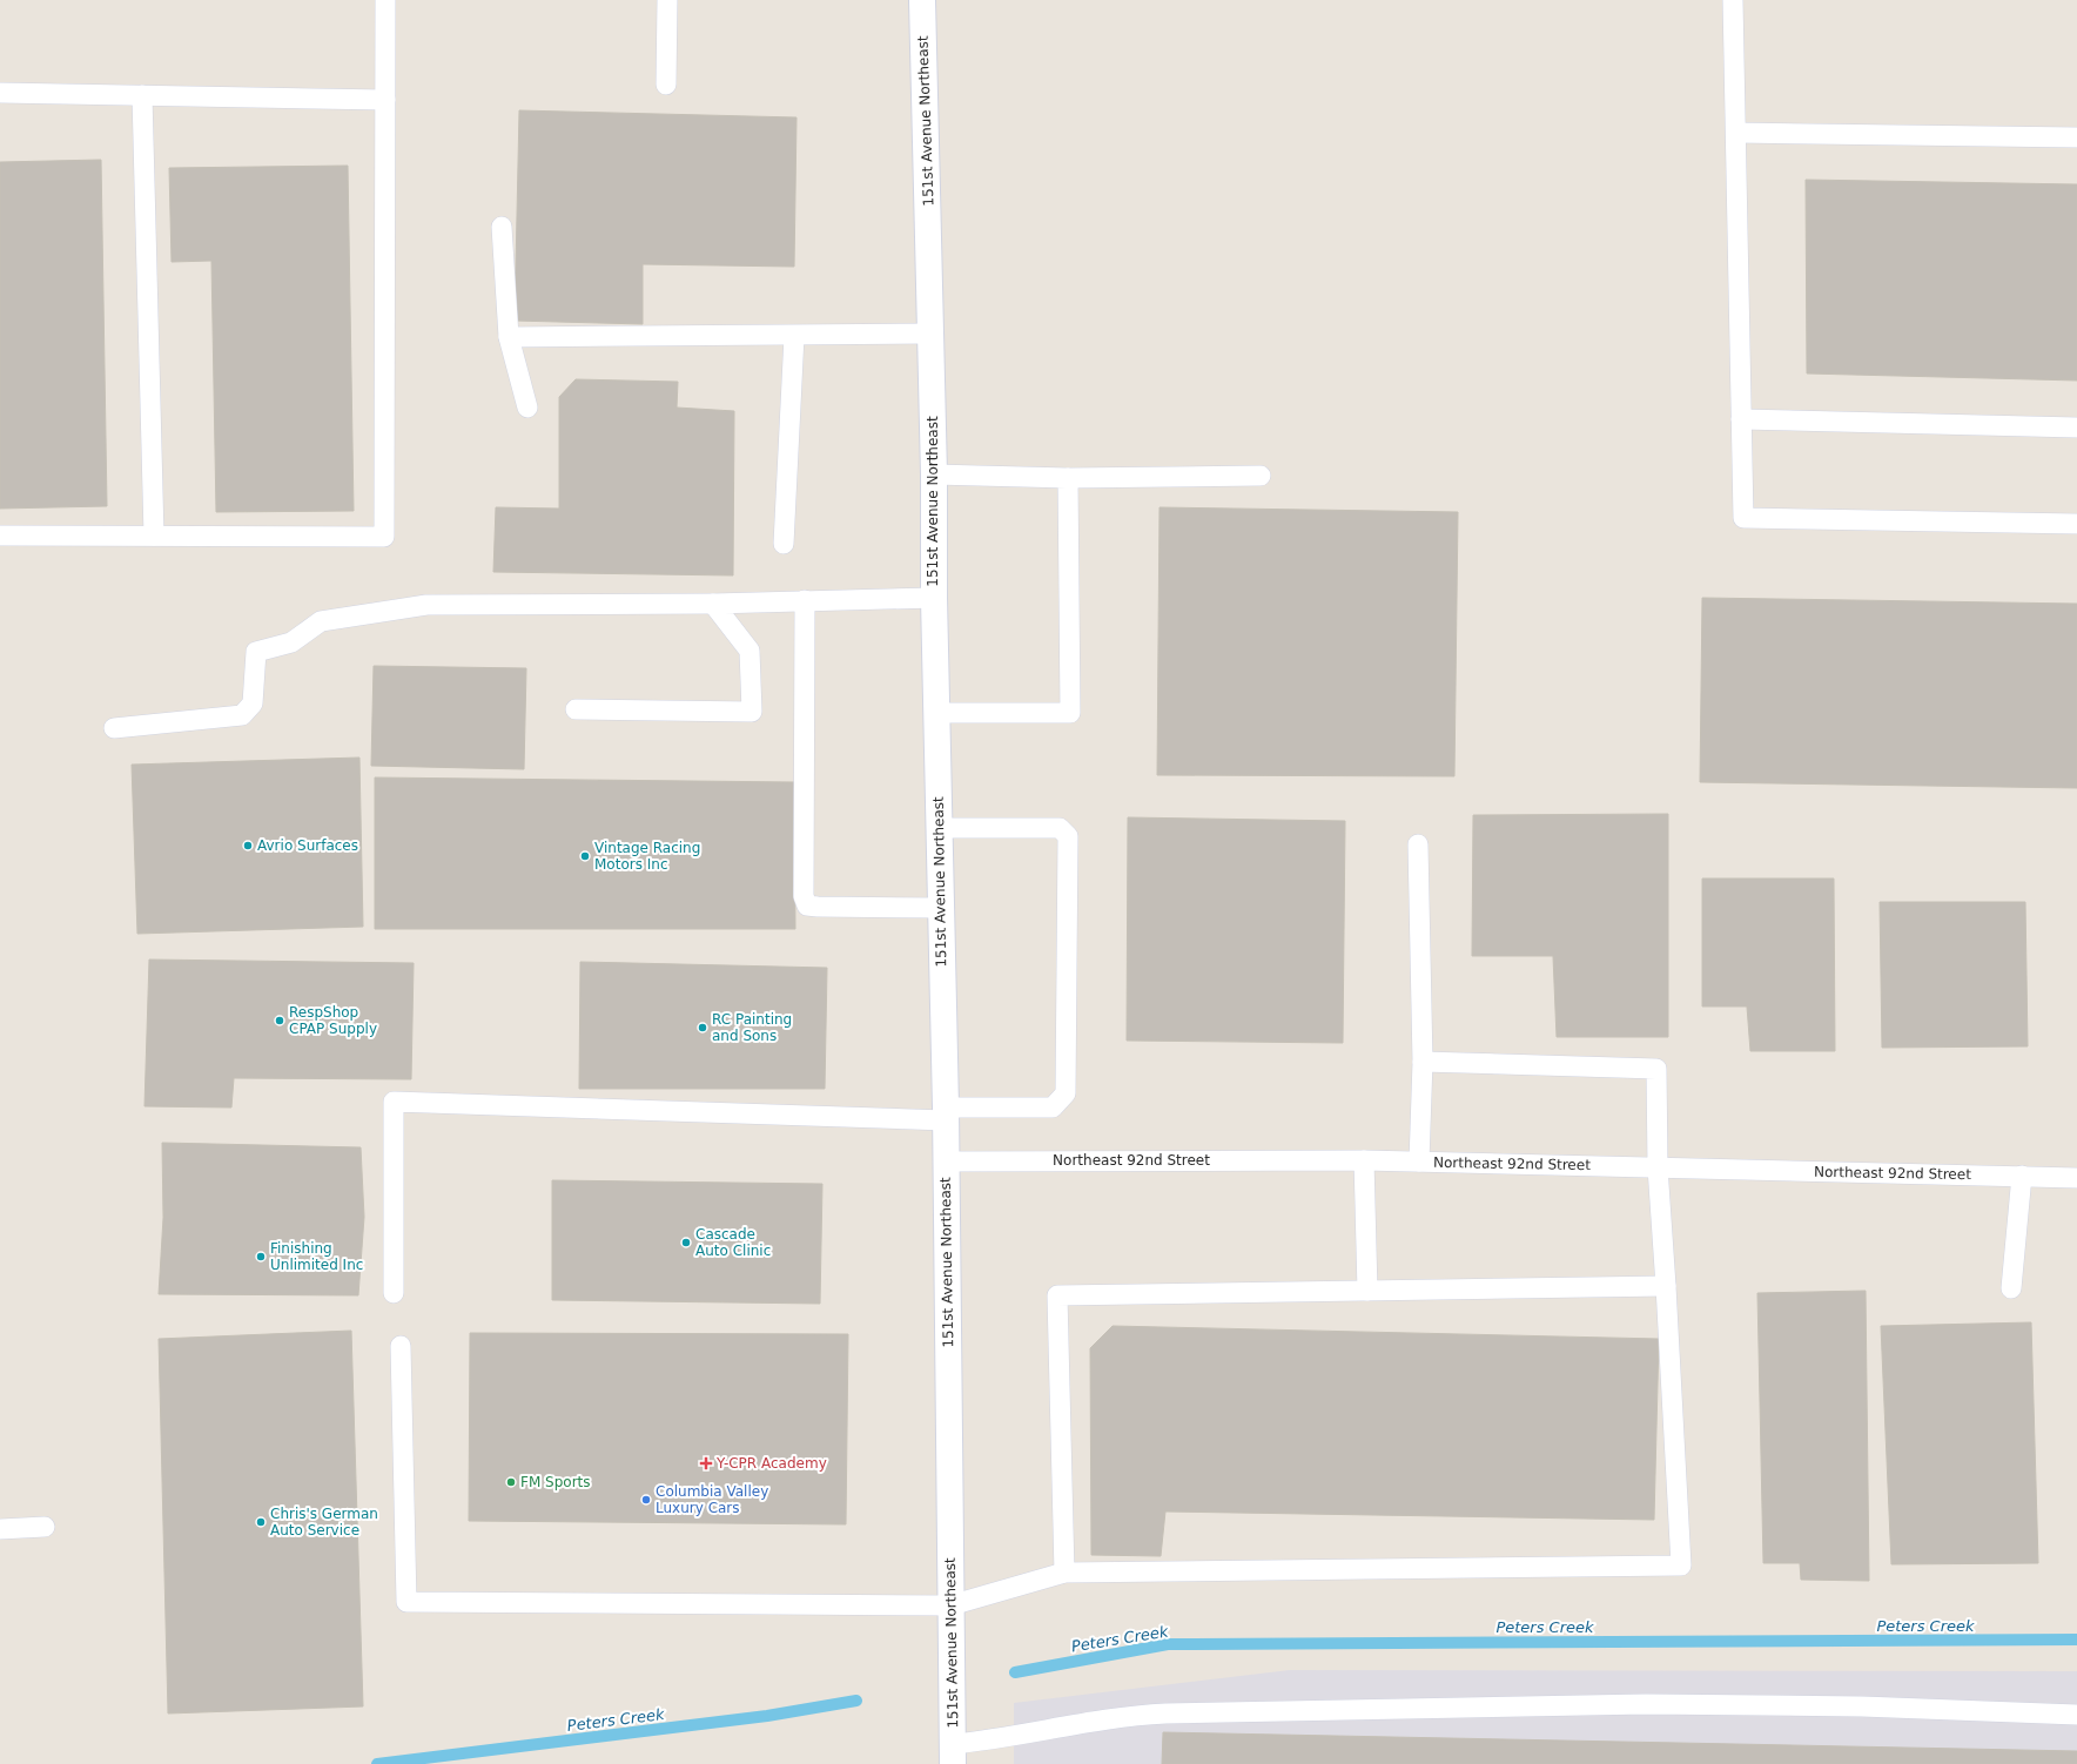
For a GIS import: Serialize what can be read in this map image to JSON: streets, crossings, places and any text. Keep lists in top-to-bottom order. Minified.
{"streets":{"street":["151st Avenue Northeast"],"lane":["Northeast 92nd Street"]},"crossings":[["151st Avenue Northeast","Northeast 92nd Street"]],"water":["Peters Creek"],"places":{"other":["Avrio Surfaces","Vintage Racing Motors Inc","RespShop CPAP Supply","RC Painting and Sons","Cascade Auto Clinic","Finishing Unlimited Inc","FM Sports","Columbia Valley Luxury Cars","Chris's German Auto Service"],"health":["Y-CPR Academy"]}}
